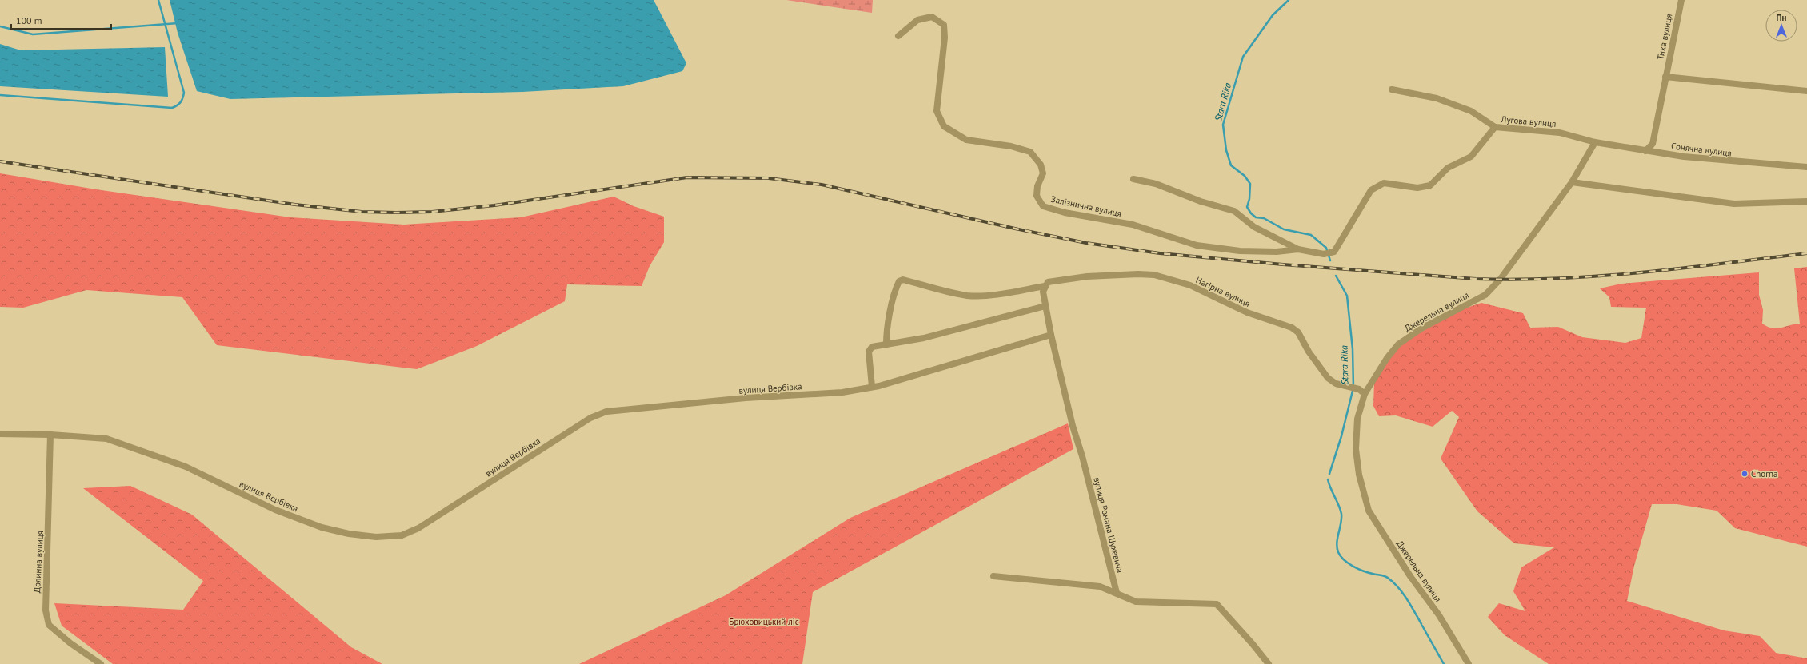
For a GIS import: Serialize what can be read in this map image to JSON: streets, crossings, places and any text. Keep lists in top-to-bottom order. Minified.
{"streets":{"street":["Тиха вулиця","Лугова вулиця","Сонячна вулиця","Залізнична вулиця","Нагірна вулиця","Джерельна вулиця","вулиця Вербівка","вулиця Романа Шухевича","Долинна вулиця"]},"crossings":[["Тиха вулиця","Сонячна вулиця"],["Лугова вулиця","Сонячна вулиця"],["Лугова вулиця","Залізнична вулиця"],["Лугова вулиця","Джерельна вулиця"],["Сонячна вулиця","Джерельна вулиця"],["Нагірна вулиця","Джерельна вулиця"],["Нагірна вулиця","вулиця Романа Шухевича"],["вулиця Вербівка","вулиця Романа Шухевича"],["вулиця Вербівка","Долинна вулиця"]],"water":["Stara Rika"],"parks":["Брюховицький ліс"],"places":["Chorna"],"scale_bar":"100 m","north":"top"}
